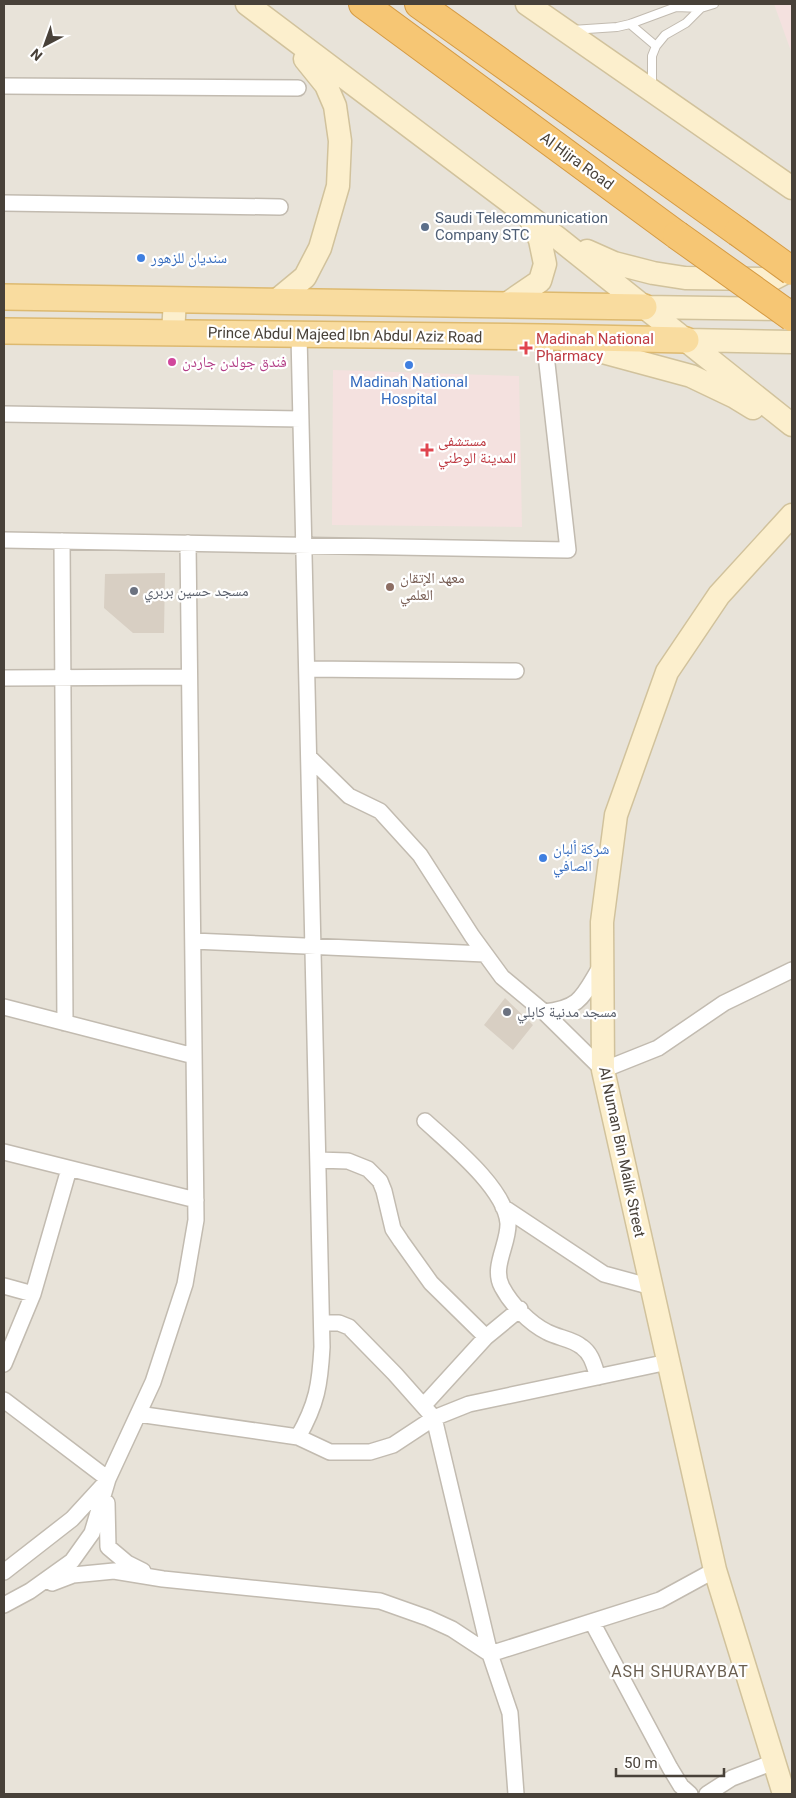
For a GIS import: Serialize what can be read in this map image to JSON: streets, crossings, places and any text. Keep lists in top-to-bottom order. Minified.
{"streets":{"highway":["Al Hijra Road"],"main road":["Prince Abdul Majeed Ibn Abdul Aziz Road","Al Numan Bin Malik Street"]},"districts":["ASH SHURAYBAT"],"places":{"other":["Saudi Telecommunication Company STC","سنديان للزهور","فندق جولدن جاردن","Madinah National Hospital","معهد الإتقان العلمي","مسجد حسين بربري","شركة ألبان الصافي","مسجد مدنية كابلي"],"health":["Madinah National Pharmacy","مستشفى المدينة الوطني"]},"scale_bar":"50 m","north":"bottom left"}
